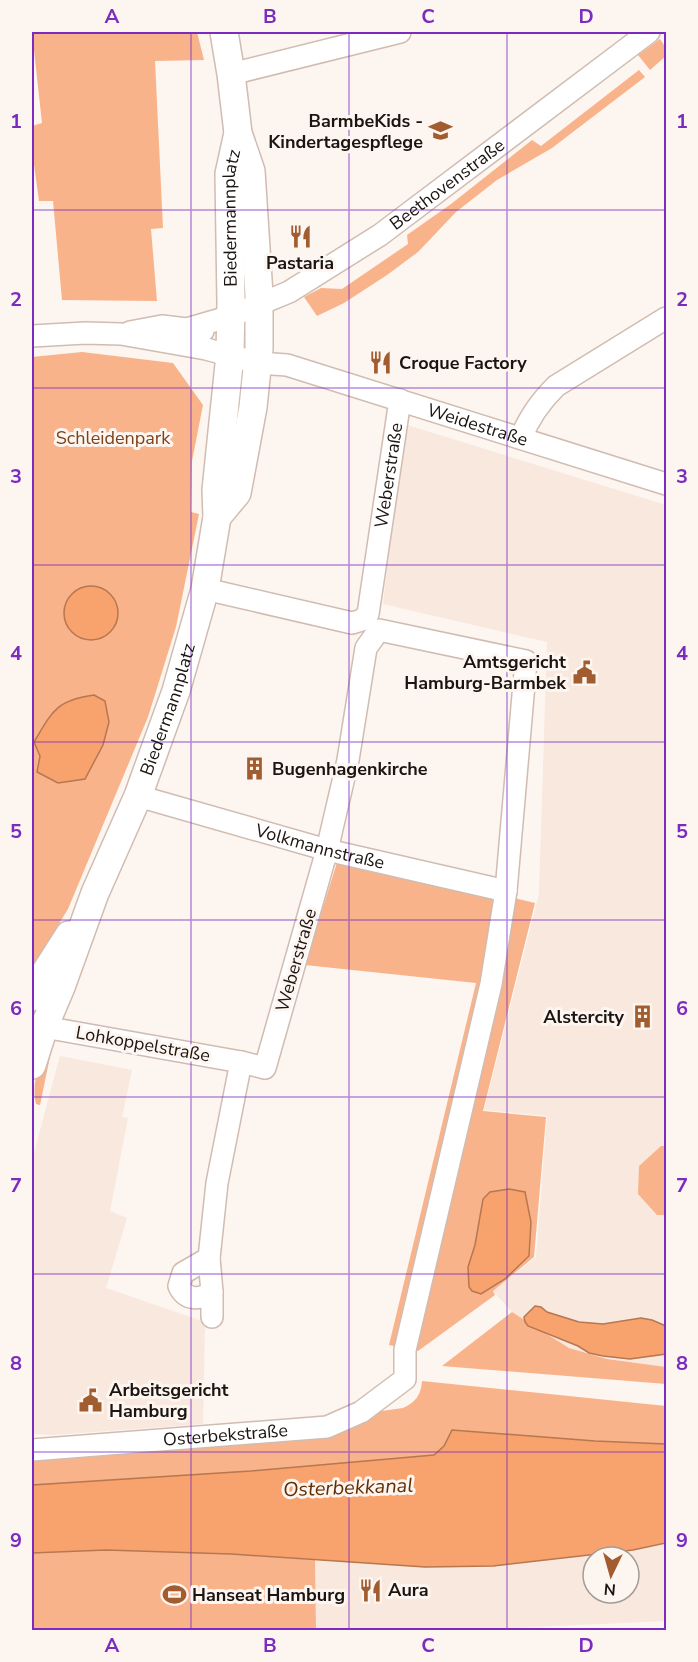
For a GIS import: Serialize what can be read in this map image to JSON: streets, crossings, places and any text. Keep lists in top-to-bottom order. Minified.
{"streets":{"main road":["Biedermannplatz"],"street":["Beethovenstraße","Weidestraße","Weberstraße","Volkmannstraße","Lohkoppelstraße","Osterbekstraße"]},"crossings":[["Beethovenstraße","Biedermannplatz"],["Beethovenstraße","Weidestraße"],["Biedermannplatz","Weidestraße"],["Biedermannplatz","Volkmannstraße"],["Biedermannplatz","Lohkoppelstraße"],["Weidestraße","Weberstraße"],["Weberstraße","Volkmannstraße"],["Weberstraße","Lohkoppelstraße"],["Volkmannstraße","Osterbekstraße"]],"water":["Osterbekkanal"],"parks":["Schleidenpark"],"places":{"school or university":["BarmbeKids - Kindertagespflege"],"restaurant":["Pastaria","Croque Factory","Aura"],"public building":["Amtsgericht Hamburg-Barmbek","Arbeitsgericht Hamburg"],"building":["Bugenhagenkirche","Alstercity"],"sports":["Hanseat Hamburg"]},"north":"bottom","grid":{"columns":["A","B","C","D"],"rows":["1","2","3","4","5","6","7","8","9"]}}
